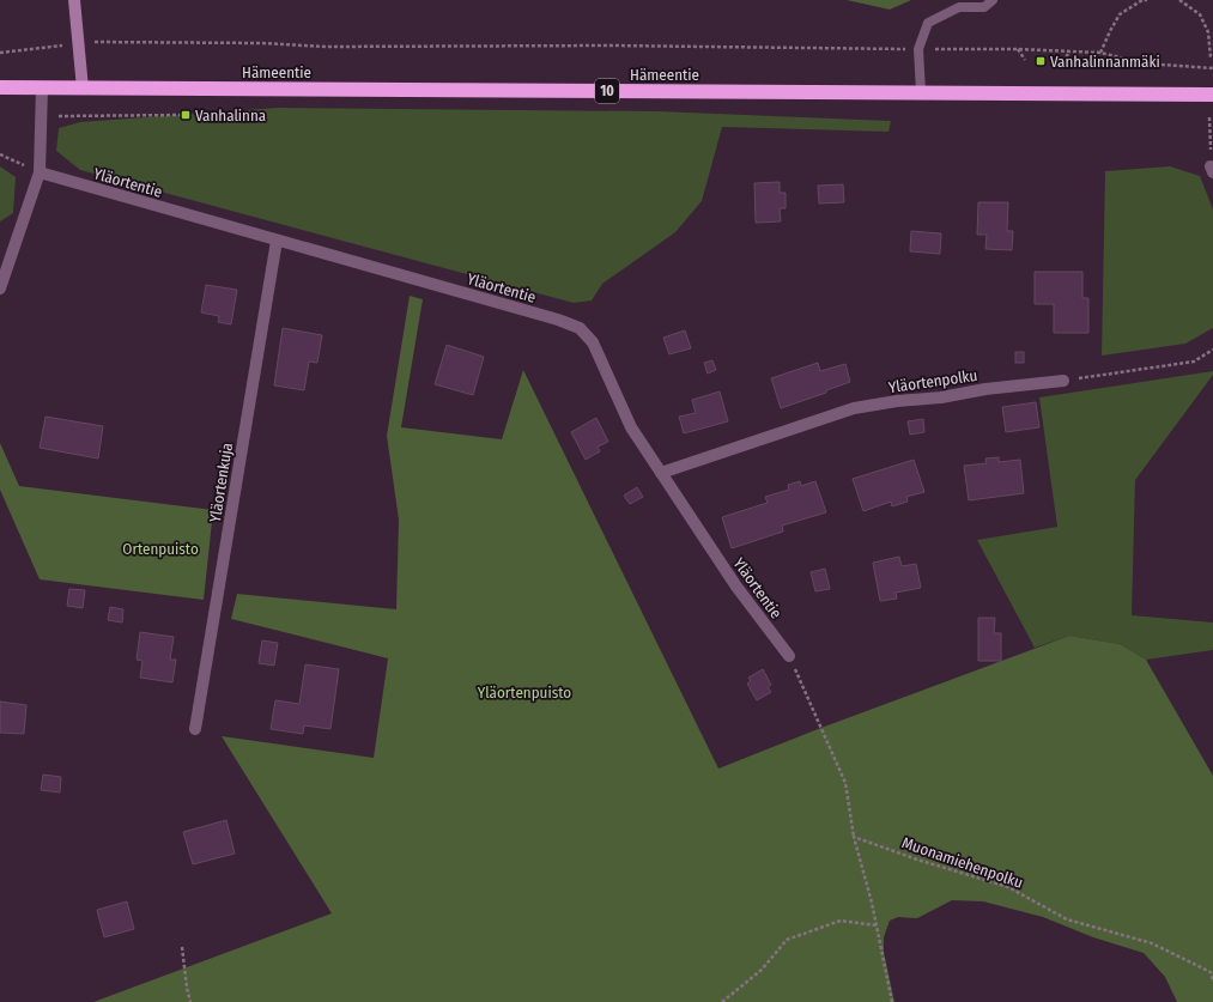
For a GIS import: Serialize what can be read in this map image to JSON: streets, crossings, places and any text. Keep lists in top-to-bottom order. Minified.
{"streets":{"highway":["Hämeentie","10"],"street":["Yläortentie","Yläortenpolku","Yläortenkuja"],"path":["Muonamiehenpolku"]},"crossings":[["Yläortentie","Yläortenpolku"],["Yläortentie","Yläortenkuja"]],"parks":["Ortenpuisto","Yläortenpuisto"],"places":{"transit":["Vanhalinnanmäki","Vanhalinna"]}}
